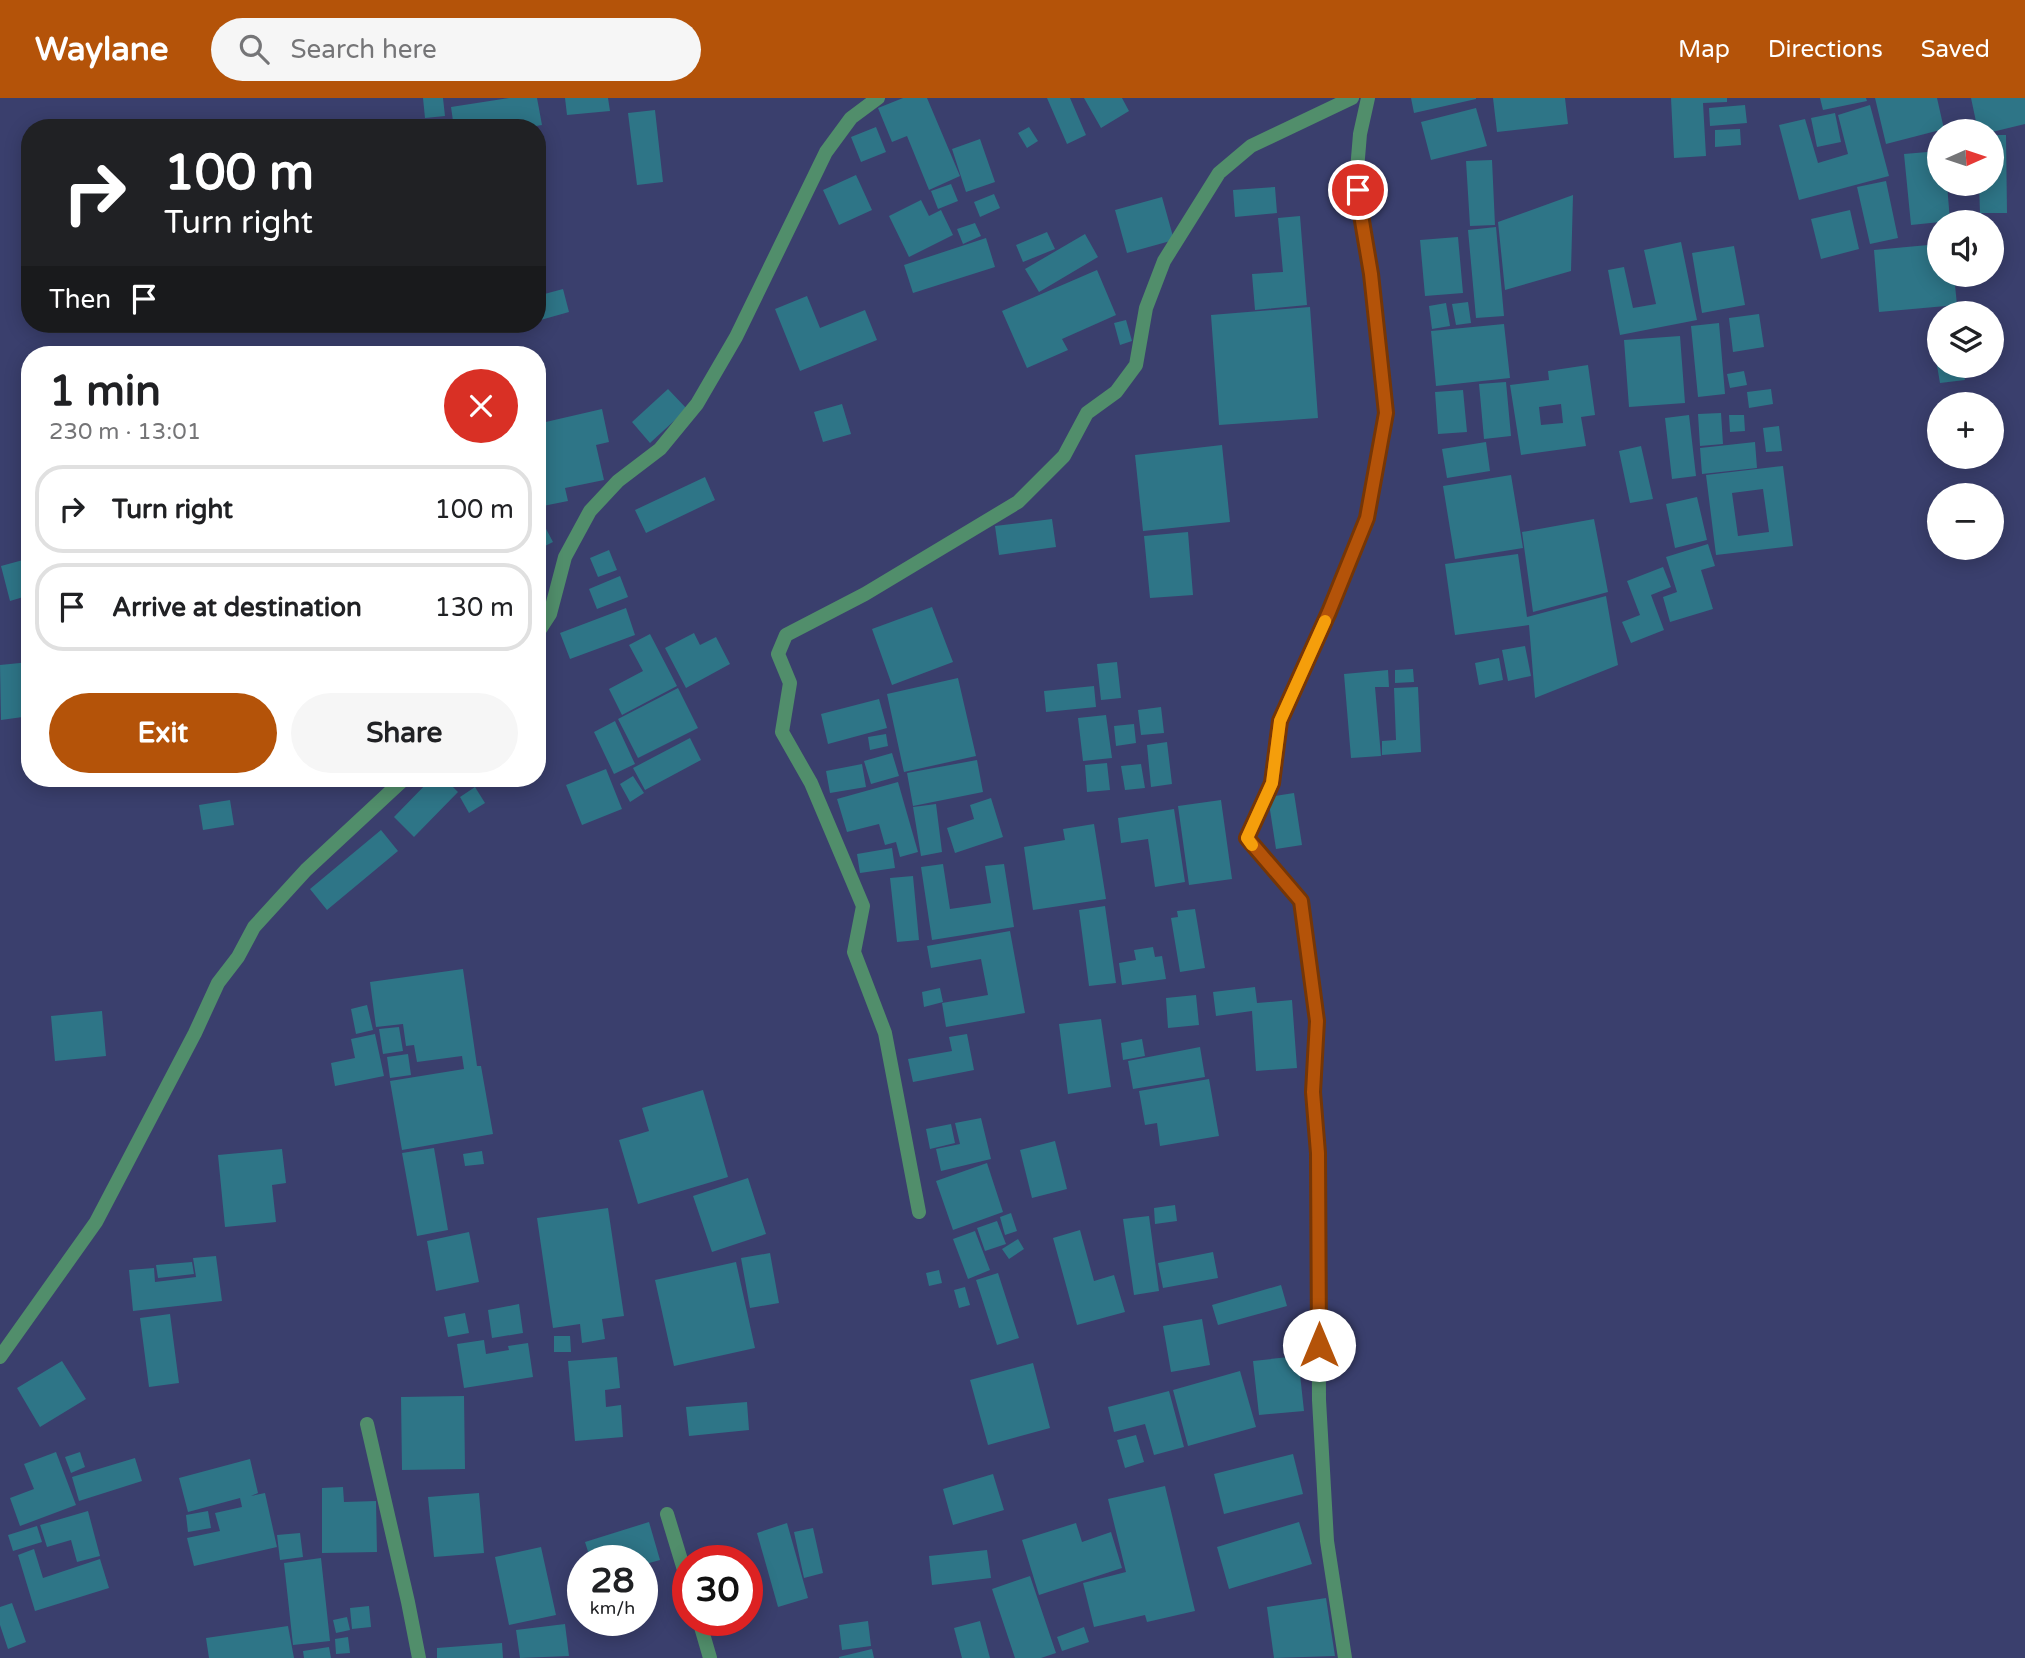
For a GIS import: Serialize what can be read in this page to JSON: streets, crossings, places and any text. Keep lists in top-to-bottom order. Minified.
{"north":"right","page":{"header":"Waylane","search":"Search here","nav":["Map","Directions","Saved"],"map_buttons":["+","−"],"turn":["100 m","Turn right"],"then":"Then","heading":["1 min","230 m · 13:01"],"list":[{"name":"Turn right","value":"100 m"},{"name":"Arrive at destination","value":"130 m"}],"buttons":["Exit","Share"],"speed":"28 km/h","limit":"30"}}
